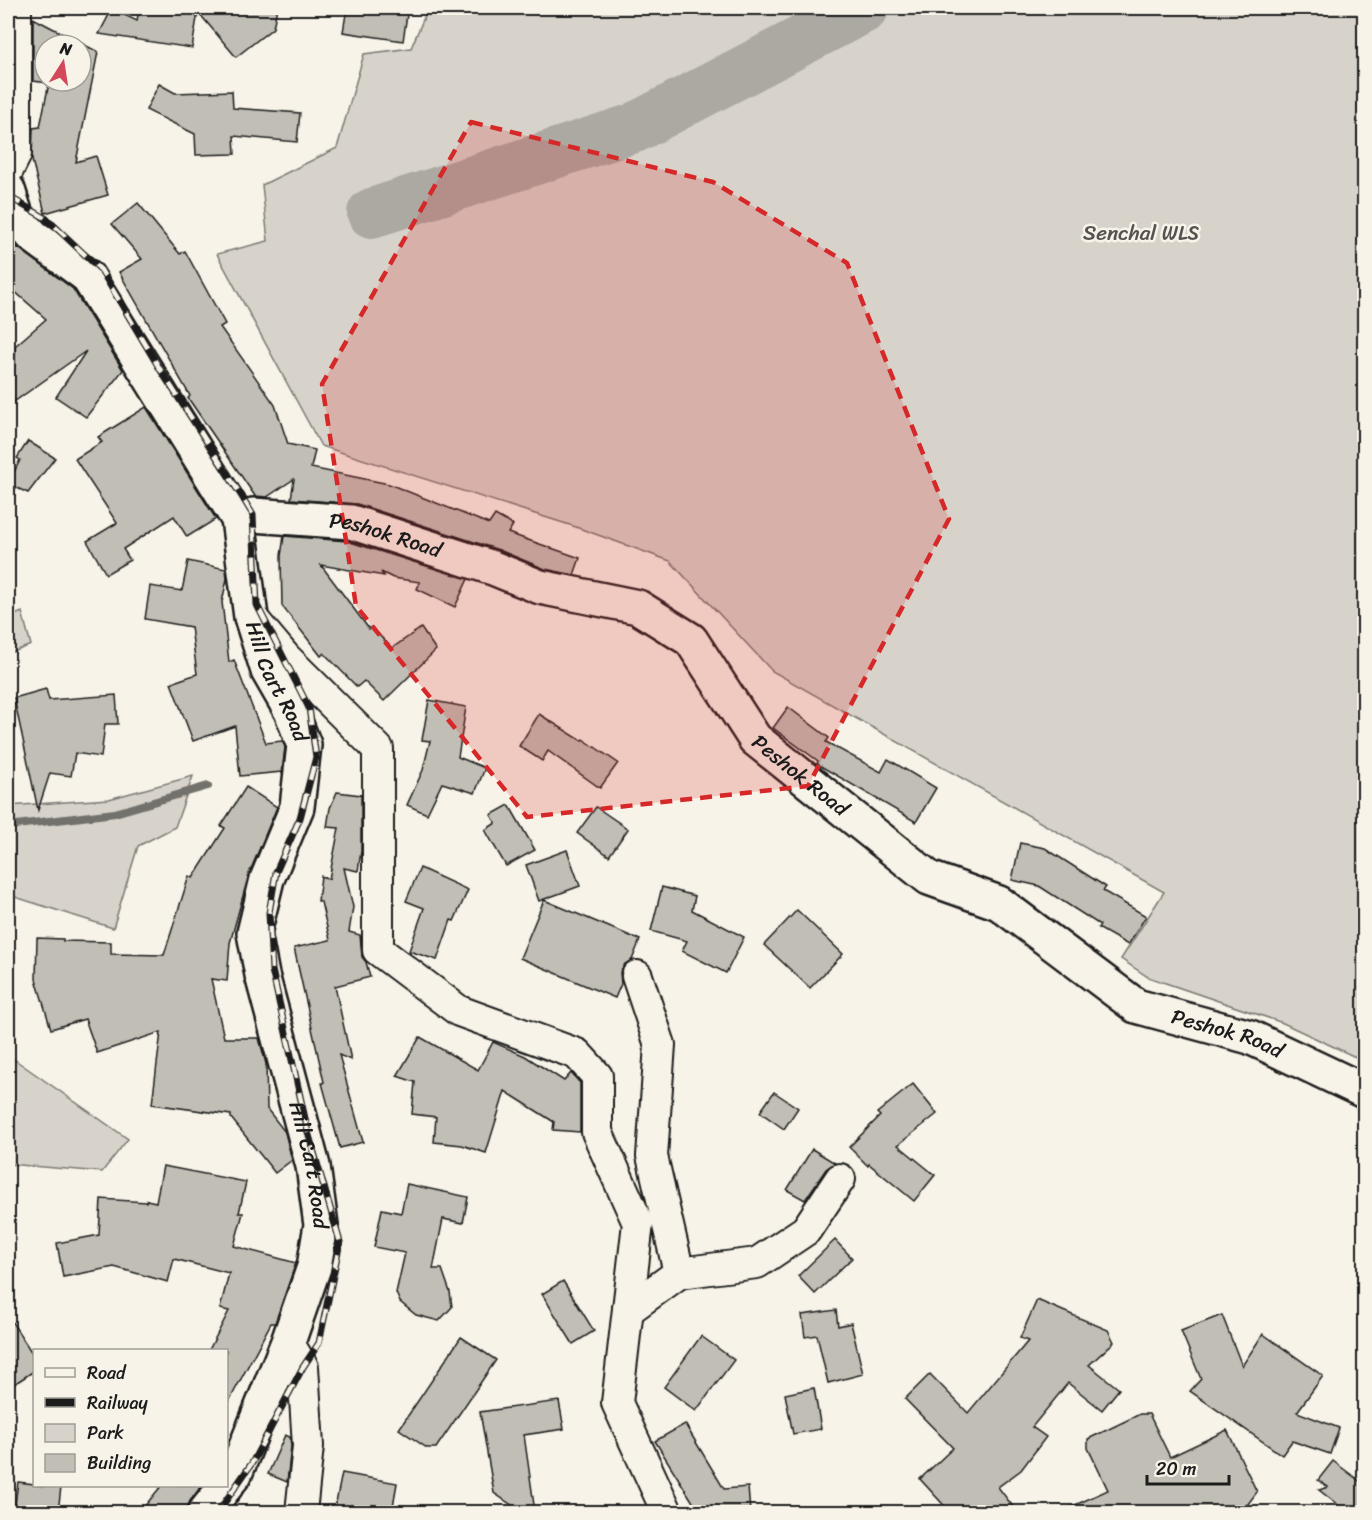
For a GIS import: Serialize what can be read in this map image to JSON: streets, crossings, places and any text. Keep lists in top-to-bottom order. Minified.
{"streets":{"main road":["Peshok Road","Hill Cart Road"]},"crossings":[["Peshok Road","Hill Cart Road"]],"parks":["Senchal WLS"],"legend":["Road","Railway","Park","Building"],"scale_bar":"20 m","north":"top"}
